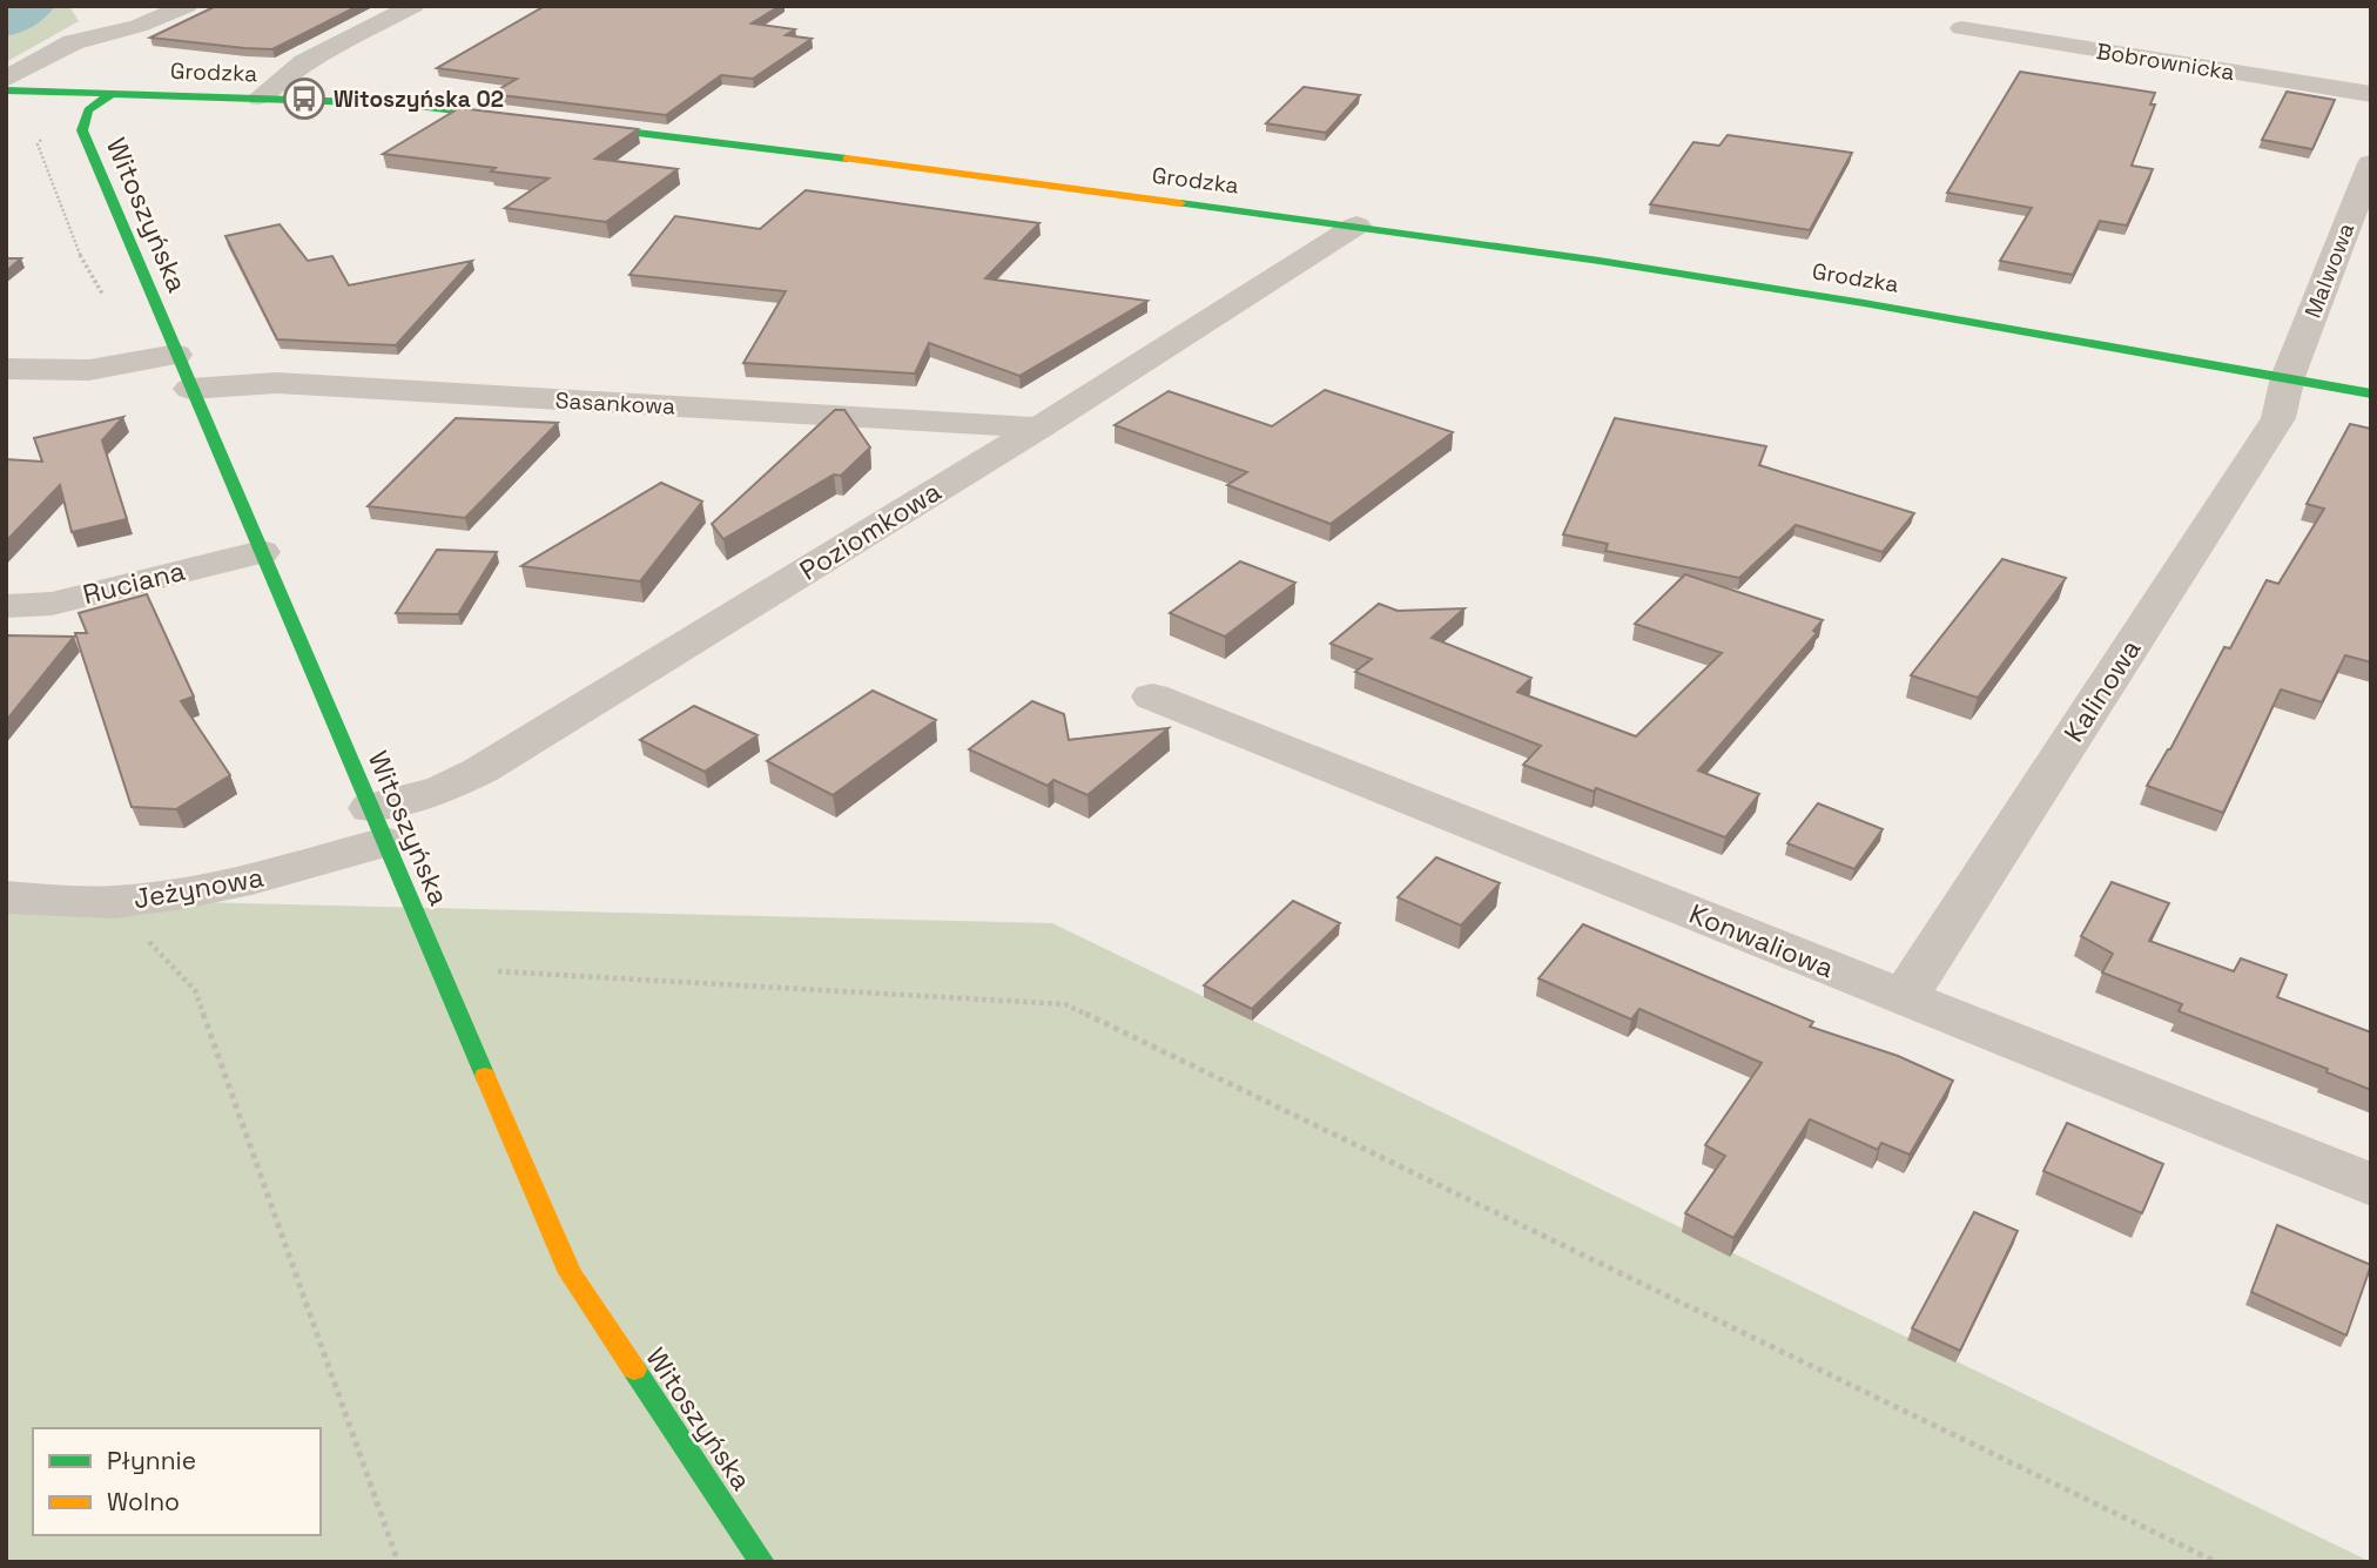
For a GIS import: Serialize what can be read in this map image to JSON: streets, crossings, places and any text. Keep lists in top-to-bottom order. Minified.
{"streets":{"street":["Bobrownicka","Grodzka","Witoszyńska","Malwowa","Sasankowa","Poziomkowa","Ruciana","Kalinowa","Jeżynowa","Konwaliowa"]},"crossings":[["Grodzka","Witoszyńska"],["Grodzka","Malwowa"],["Grodzka","Poziomkowa"],["Grodzka","Kalinowa"],["Witoszyńska","Sasankowa"],["Witoszyńska","Poziomkowa"],["Witoszyńska","Ruciana"],["Witoszyńska","Jeżynowa"],["Malwowa","Kalinowa"],["Sasankowa","Poziomkowa"],["Poziomkowa","Jeżynowa"],["Kalinowa","Konwaliowa"]],"places":{"bus stop":["Witoszyńska 02"]},"legend":["Płynnie","Wolno"]}
